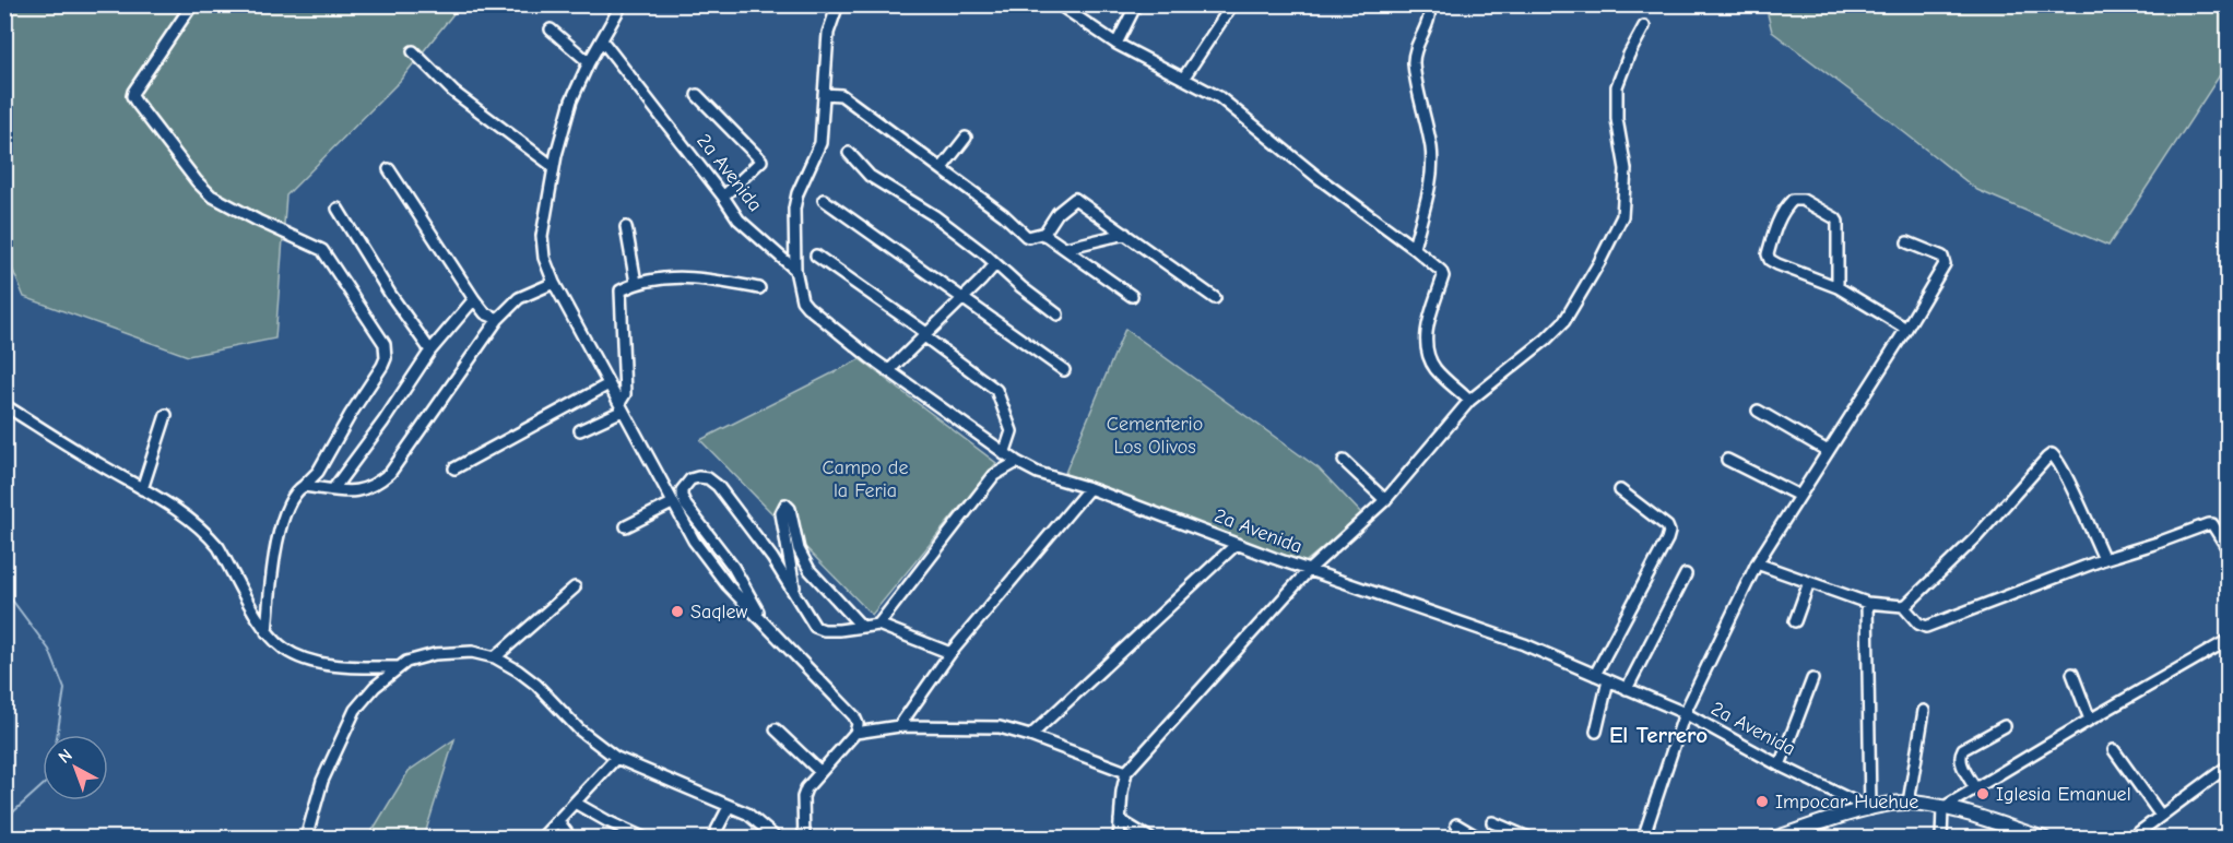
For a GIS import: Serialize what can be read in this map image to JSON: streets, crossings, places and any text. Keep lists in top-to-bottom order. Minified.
{"streets":{"street":["2a Avenida"]},"districts":["El Terrero"],"parks":["Cementerio Los Olivos","Campo de la Feria"],"places":["Saqlew","Iglesia Emanuel","Impocar Huehue"],"north":"top left"}
